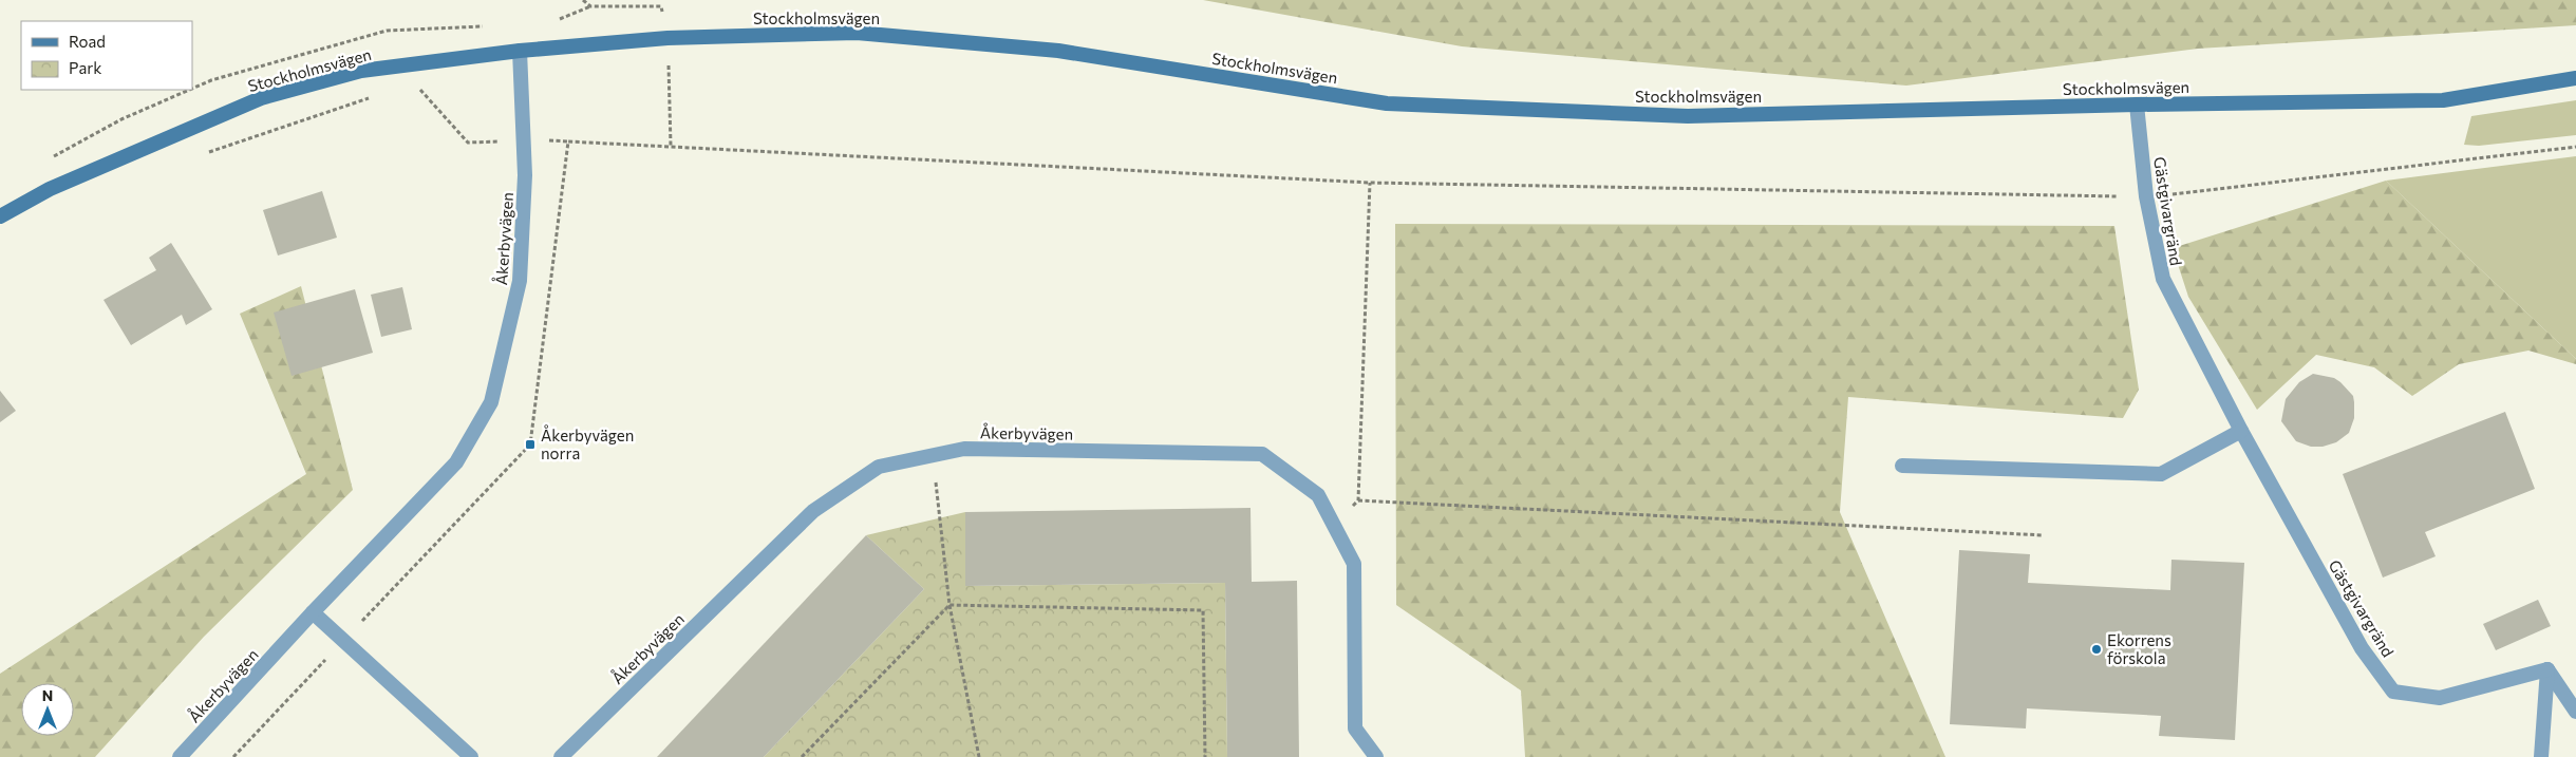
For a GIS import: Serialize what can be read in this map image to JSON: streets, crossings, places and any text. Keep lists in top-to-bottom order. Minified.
{"streets":{"main road":["Stockholmsvägen"],"street":["Gästgivargränd","Åkerbyvägen"]},"crossings":[["Stockholmsvägen","Gästgivargränd"],["Stockholmsvägen","Åkerbyvägen"]],"places":{"transit":["Åkerbyvägen norra"],"other":["Ekorrens förskola"]},"legend":["Road","Park"],"north":"top"}
